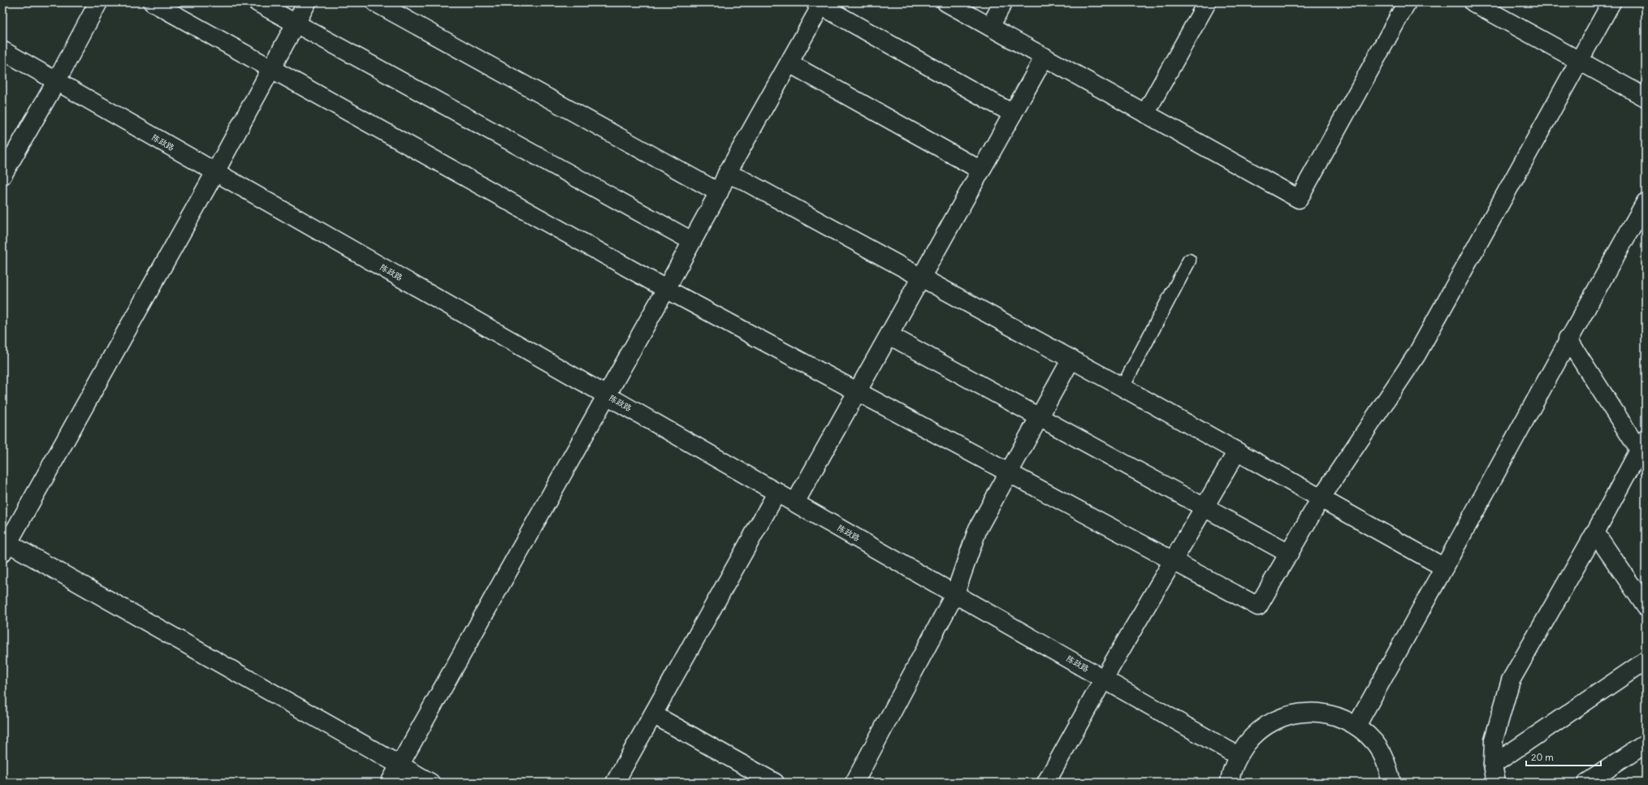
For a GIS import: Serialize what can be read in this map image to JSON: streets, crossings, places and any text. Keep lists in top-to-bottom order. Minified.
{"streets":{"street":["陈政路"]},"scale_bar":"20 m"}
